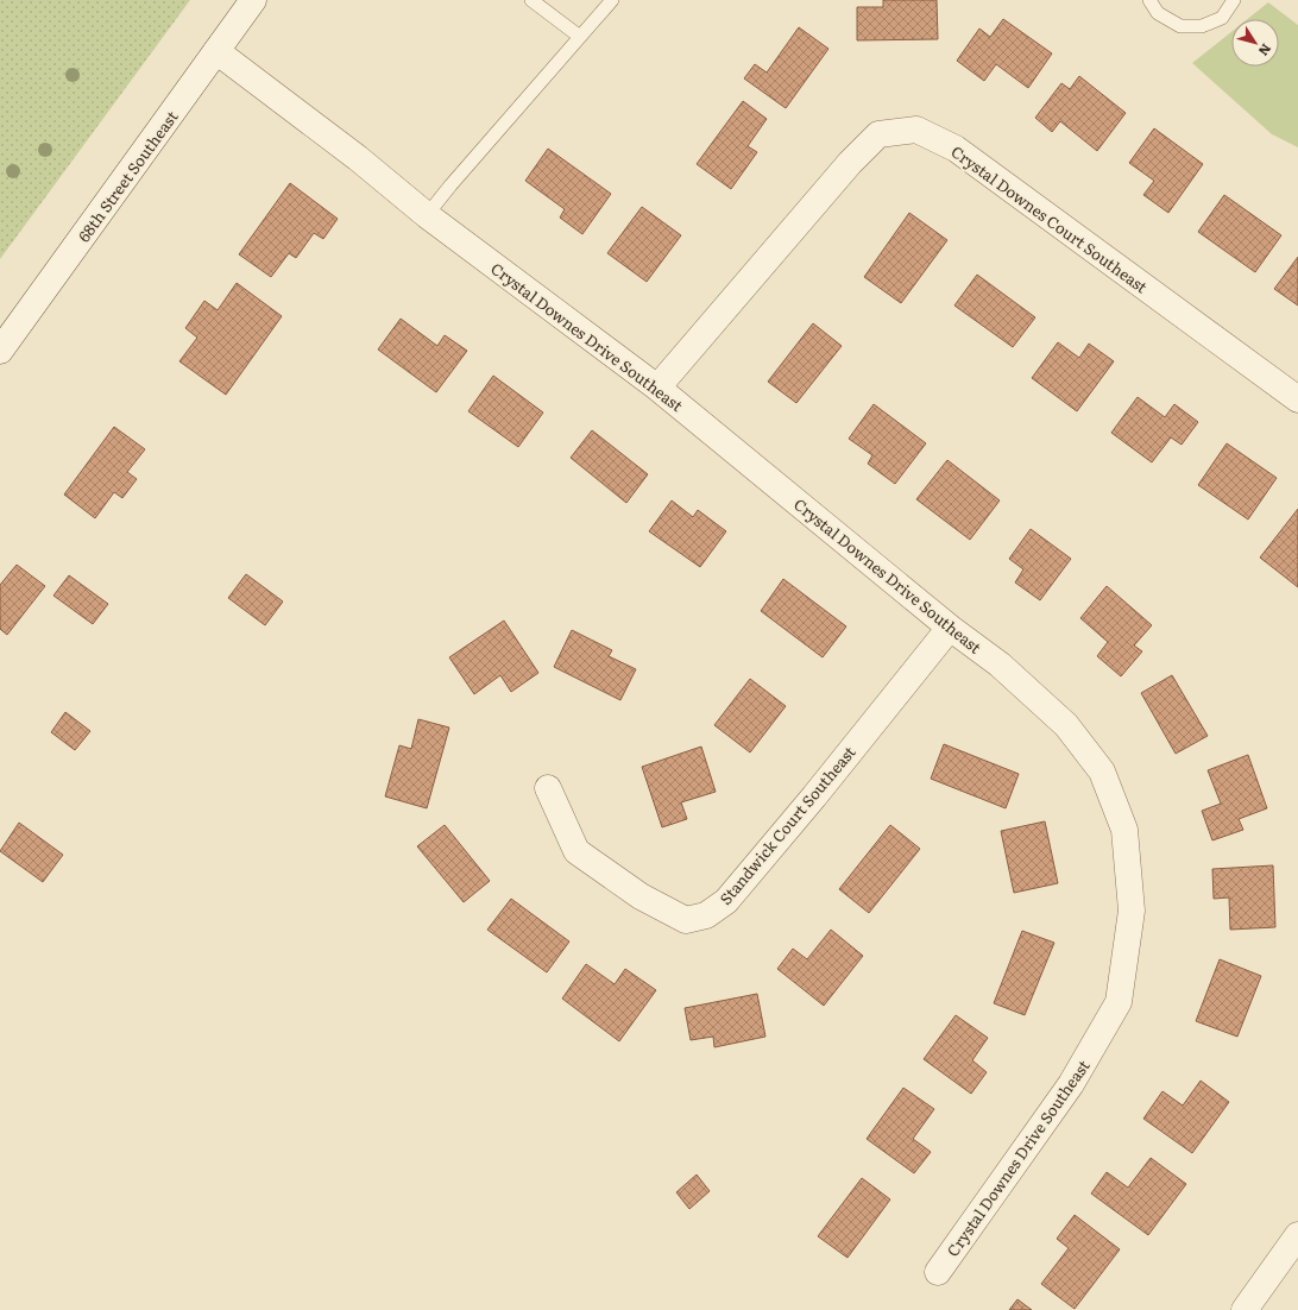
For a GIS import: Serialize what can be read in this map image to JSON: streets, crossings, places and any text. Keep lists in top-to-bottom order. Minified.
{"streets":{"street":["68th Street Southeast","Crystal Downes Court Southeast","Crystal Downes Drive Southeast","Standwick Court Southeast"]},"crossings":[["68th Street Southeast","Crystal Downes Drive Southeast"],["Crystal Downes Court Southeast","Crystal Downes Drive Southeast"],["Crystal Downes Drive Southeast","Standwick Court Southeast"]],"north":"bottom right"}
